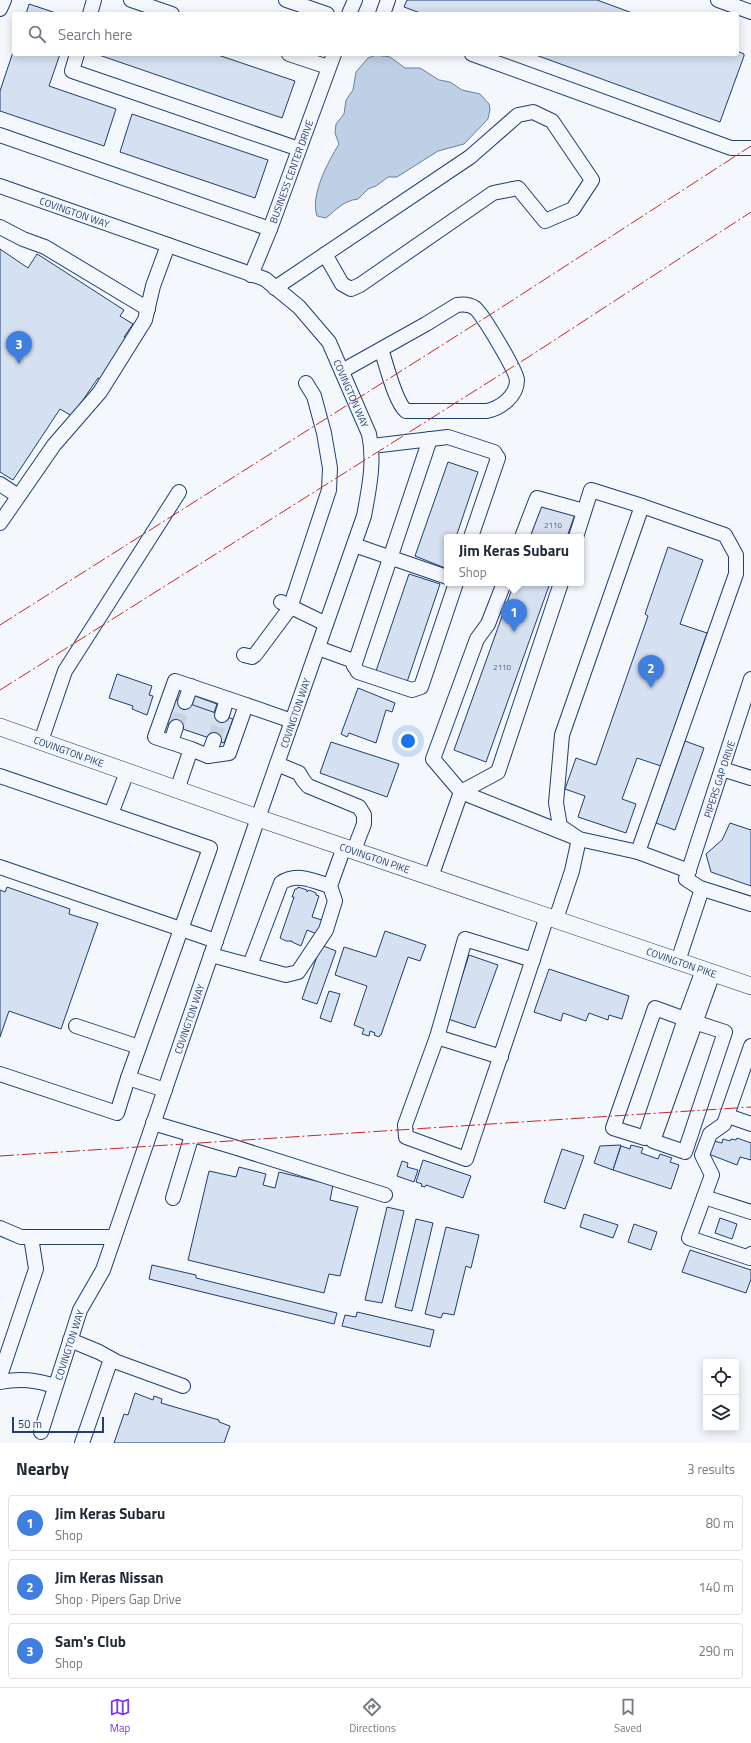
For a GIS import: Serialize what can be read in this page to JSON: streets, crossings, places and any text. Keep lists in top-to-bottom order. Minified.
{"streets":{"main road":["COVINGTON PIKE"],"street":["BUSINESS CENTER DRIVE","COVINGTON WAY","PIPERS GAP DRIVE"]},"crossings":[["BUSINESS CENTER DRIVE","COVINGTON WAY"],["COVINGTON WAY","COVINGTON PIKE"]],"house_numbers":["2110","2110"],"scale_bar":"50 m","page":{"search":"Search here","pins":["3","1","2"],"popup":["Jim Keras Subaru","Shop"],"scale":"50 m","heading":["Nearby","3 results"],"list":[{"mark":"1","name":"Jim Keras Subaru","note":"Shop","value":"80 m"},{"mark":"2","name":"Jim Keras Nissan","note":"Shop · Pipers Gap Drive","value":"140 m"},{"mark":"3","name":"Sam's Club","note":"Shop","value":"290 m"}],"nav":["Map","Directions","Saved"]}}
